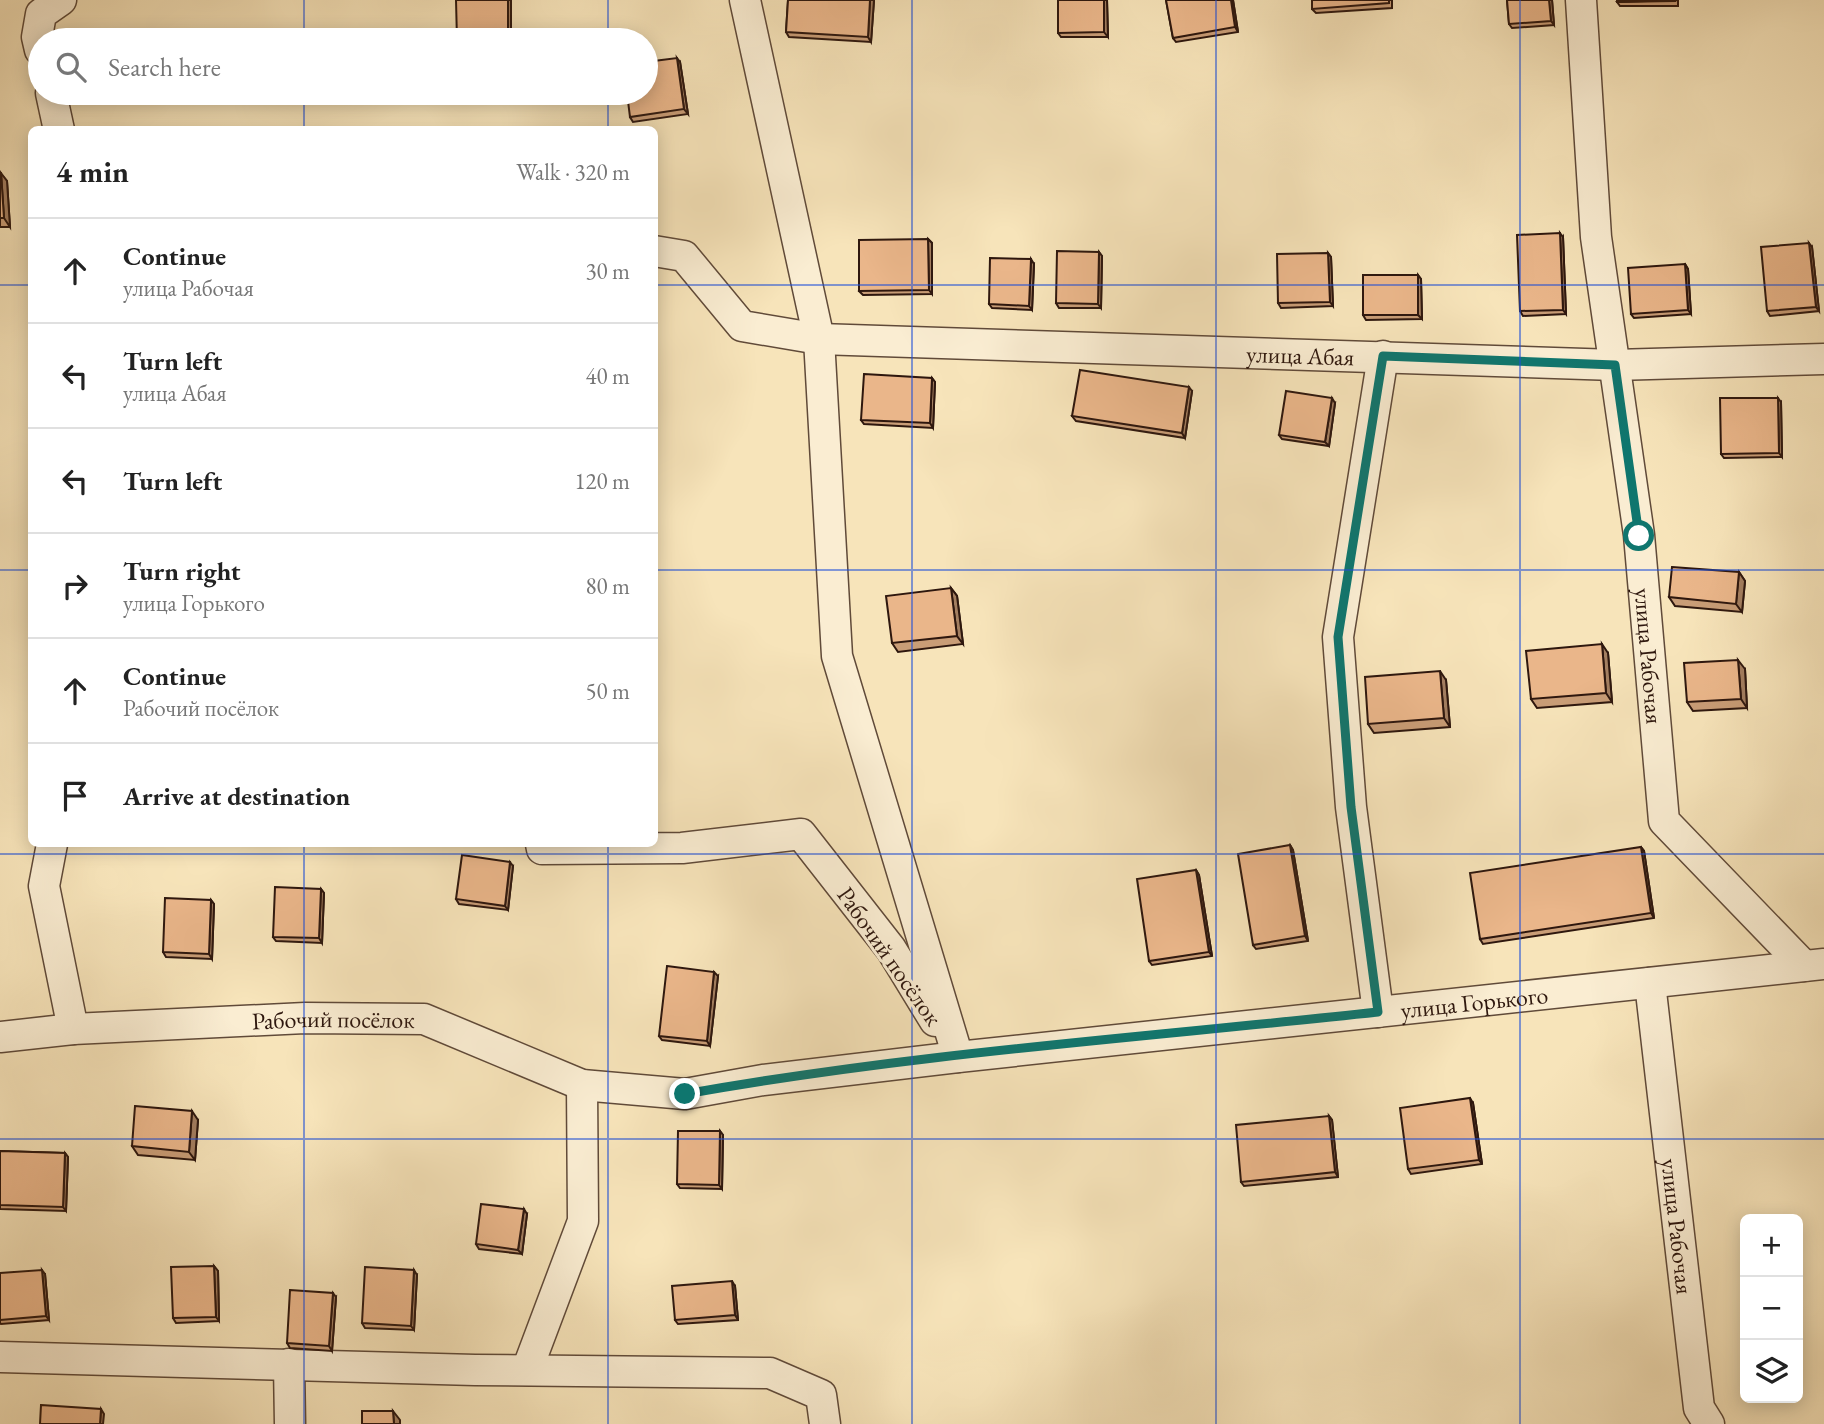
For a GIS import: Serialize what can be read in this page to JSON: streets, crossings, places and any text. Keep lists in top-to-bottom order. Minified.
{"streets":{"street":["улица Абая","улица Рабочая","Рабочий посёлок","улица Горького"]},"crossings":[["улица Абая","улица Рабочая"],["улица Рабочая","улица Горького"],["Рабочий посёлок","улица Горького"]],"page":{"search":"Search here","heading":["4 min","Walk · 320 m"],"list":[["Continue","улица Рабочая","30 m"],["Turn left","улица Абая","40 m"],["Turn left","120 m"],["Turn right","улица Горького","80 m"],["Continue","Рабочий посёлок","50 m"],"Arrive at destination"],"map_buttons":["+","−"]}}
